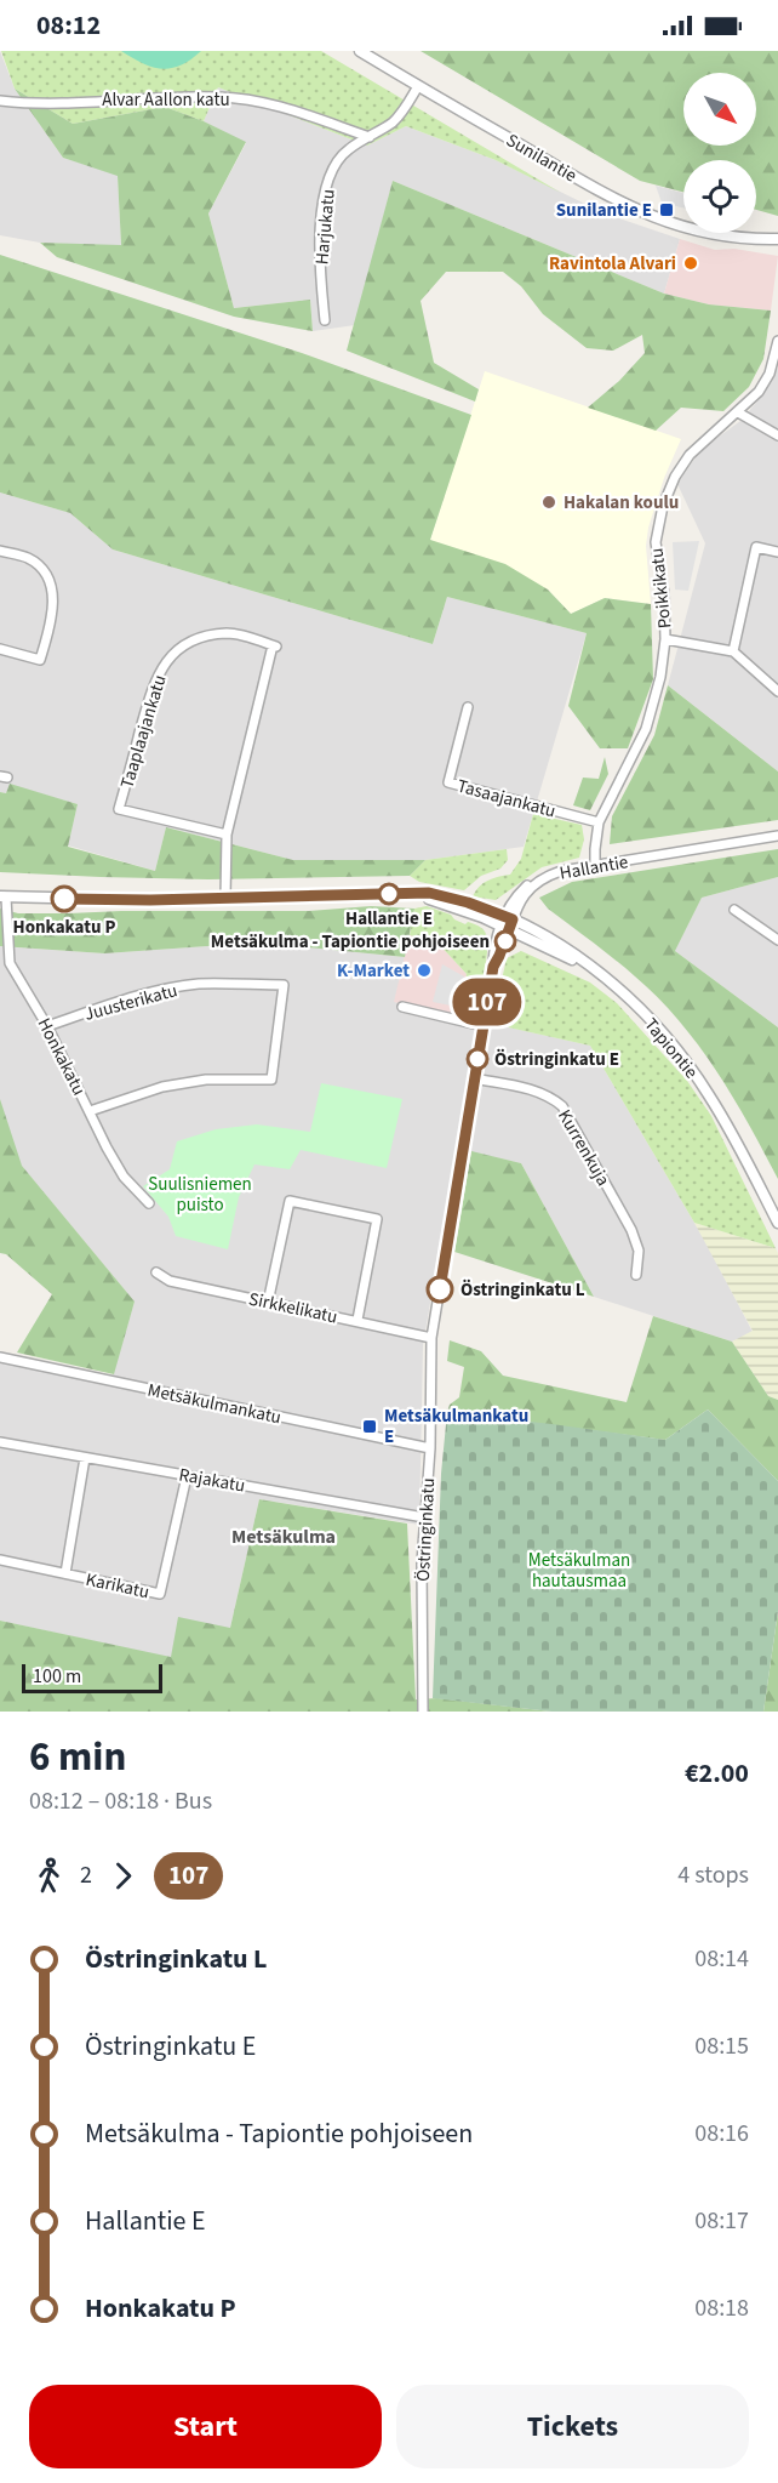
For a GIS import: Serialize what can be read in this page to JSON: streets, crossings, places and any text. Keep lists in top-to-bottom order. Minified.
{"streets":{"street":["Alvar Aallon katu","Sunilantie","Harjukatu","Poikkikatu","Taaplaajankatu","Tasaajankatu","Hallantie","Juusterikatu","Tapiontie","Honkakatu","Kurrenkuja","Sirkkelikatu","Metsäkulmankatu","Rajakatu","Östringinkatu","Karikatu"]},"crossings":[["Alvar Aallon katu","Harjukatu"],["Sunilantie","Harjukatu"],["Poikkikatu","Tasaajankatu"],["Poikkikatu","Hallantie"],["Taaplaajankatu","Tapiontie"],["Hallantie","Tapiontie"],["Hallantie","Östringinkatu"],["Juusterikatu","Honkakatu"],["Tapiontie","Östringinkatu"],["Kurrenkuja","Östringinkatu"],["Sirkkelikatu","Östringinkatu"],["Metsäkulmankatu","Östringinkatu"],["Rajakatu","Östringinkatu"],["Rajakatu","Karikatu"]],"districts":["Metsäkulma"],"parks":["Suulisniemen puisto","Metsäkulman hautausmaa"],"places":{"transit":["Sunilantie E","Metsäkulmankatu E"],"other":["Ravintola Alvari","Hakalan koulu","Hallantie E","Honkakatu P","Metsäkulma - Tapiontie pohjoiseen","K-Market","Östringinkatu E","Östringinkatu L"]},"lines":["bus line 107"],"scale_bar":"100 m","north":"bottom right","page":{"status":"08:12","on_map":"107","scale":"100 m","heading":["6 min","08:12 – 08:18 · Bus","€2.00"],"legs":["2","107","4 stops"],"list":[{"name":"Östringinkatu L","value":"08:14"},{"name":"Östringinkatu E","value":"08:15"},{"name":"Metsäkulma - Tapiontie pohjoiseen","value":"08:16"},{"name":"Hallantie E","value":"08:17"},{"name":"Honkakatu P","value":"08:18"}],"buttons":["Start","Tickets"]}}
